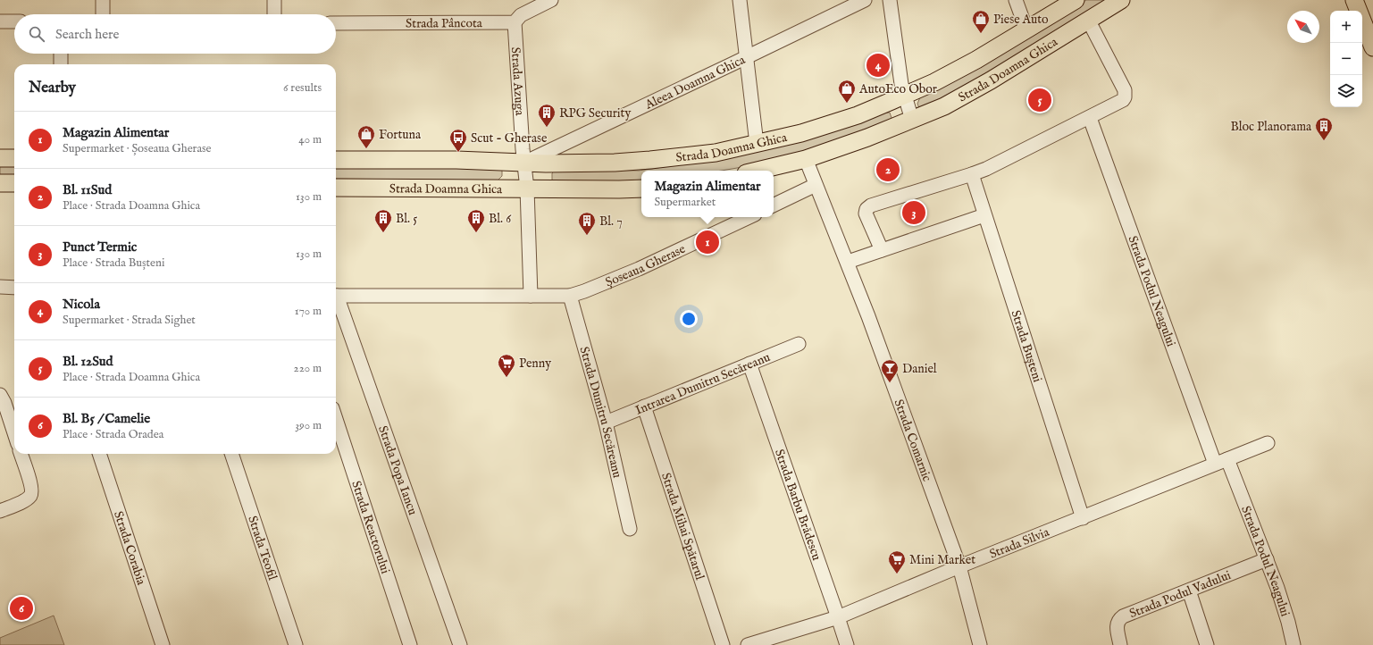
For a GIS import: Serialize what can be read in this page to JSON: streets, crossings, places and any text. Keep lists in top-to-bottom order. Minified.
{"streets":{"main road":["Strada Doamna Ghica"],"street":["Strada Pâncota","Strada Azuga","Aleea Doamna Ghica","Șoseaua Gherase","Strada Podul Neagului","Strada Bușteni","Intrarea Dumitru Secăreanu","Strada Dumitru Secăreanu","Strada Comarnic","Strada Popa Iancu","Strada Barbu Brădescu","Strada Mihai Spătarul","Strada Reactorului","Strada Silvia","Strada Corabia","Strada Teofil","Strada Podul Vadului"]},"crossings":[["Strada Pâncota","Strada Azuga"],["Strada Doamna Ghica","Strada Azuga"],["Strada Doamna Ghica","Aleea Doamna Ghica"],["Strada Doamna Ghica","Strada Comarnic"],["Strada Azuga","Aleea Doamna Ghica"],["Șoseaua Gherase","Strada Dumitru Secăreanu"],["Strada Podul Neagului","Strada Silvia"],["Strada Podul Neagului","Strada Podul Vadului"],["Strada Bușteni","Strada Silvia"],["Intrarea Dumitru Secăreanu","Strada Dumitru Secăreanu"],["Intrarea Dumitru Secăreanu","Strada Barbu Brădescu"],["Intrarea Dumitru Secăreanu","Strada Mihai Spătarul"],["Strada Comarnic","Strada Silvia"],["Strada Barbu Brădescu","Strada Silvia"]],"places":{"shop":["Piese Auto","AutoEco Obor","Fortuna"],"building":["RPG Security","Bloc Planorama","Bl. 5","Bl. 6","Bl. 7"],"bus stop":["Scut - Gherase"],"supermarket":["Penny","Mini Market"],"bar":["Daniel"]},"north":"top left","page":{"map_buttons":["+","−"],"search":"Search here","pins":["4","5","2","3","1","6"],"heading":["Nearby","6 results"],"list":[{"mark":"1","name":"Magazin Alimentar","note":"Supermarket · Șoseaua Gherase","value":"40 m"},{"mark":"2","name":"Bl. 11Sud","note":"Place · Strada Doamna Ghica","value":"130 m"},{"mark":"3","name":"Punct Termic","note":"Place · Strada Bușteni","value":"130 m"},{"mark":"4","name":"Nicola","note":"Supermarket · Strada Sighet","value":"170 m"},{"mark":"5","name":"Bl. 12Sud","note":"Place · Strada Doamna Ghica","value":"220 m"},{"mark":"6","name":"Bl. B5 / Camelie","note":"Place · Strada Oradea","value":"390 m"}],"popup":["Magazin Alimentar","Supermarket"]}}
